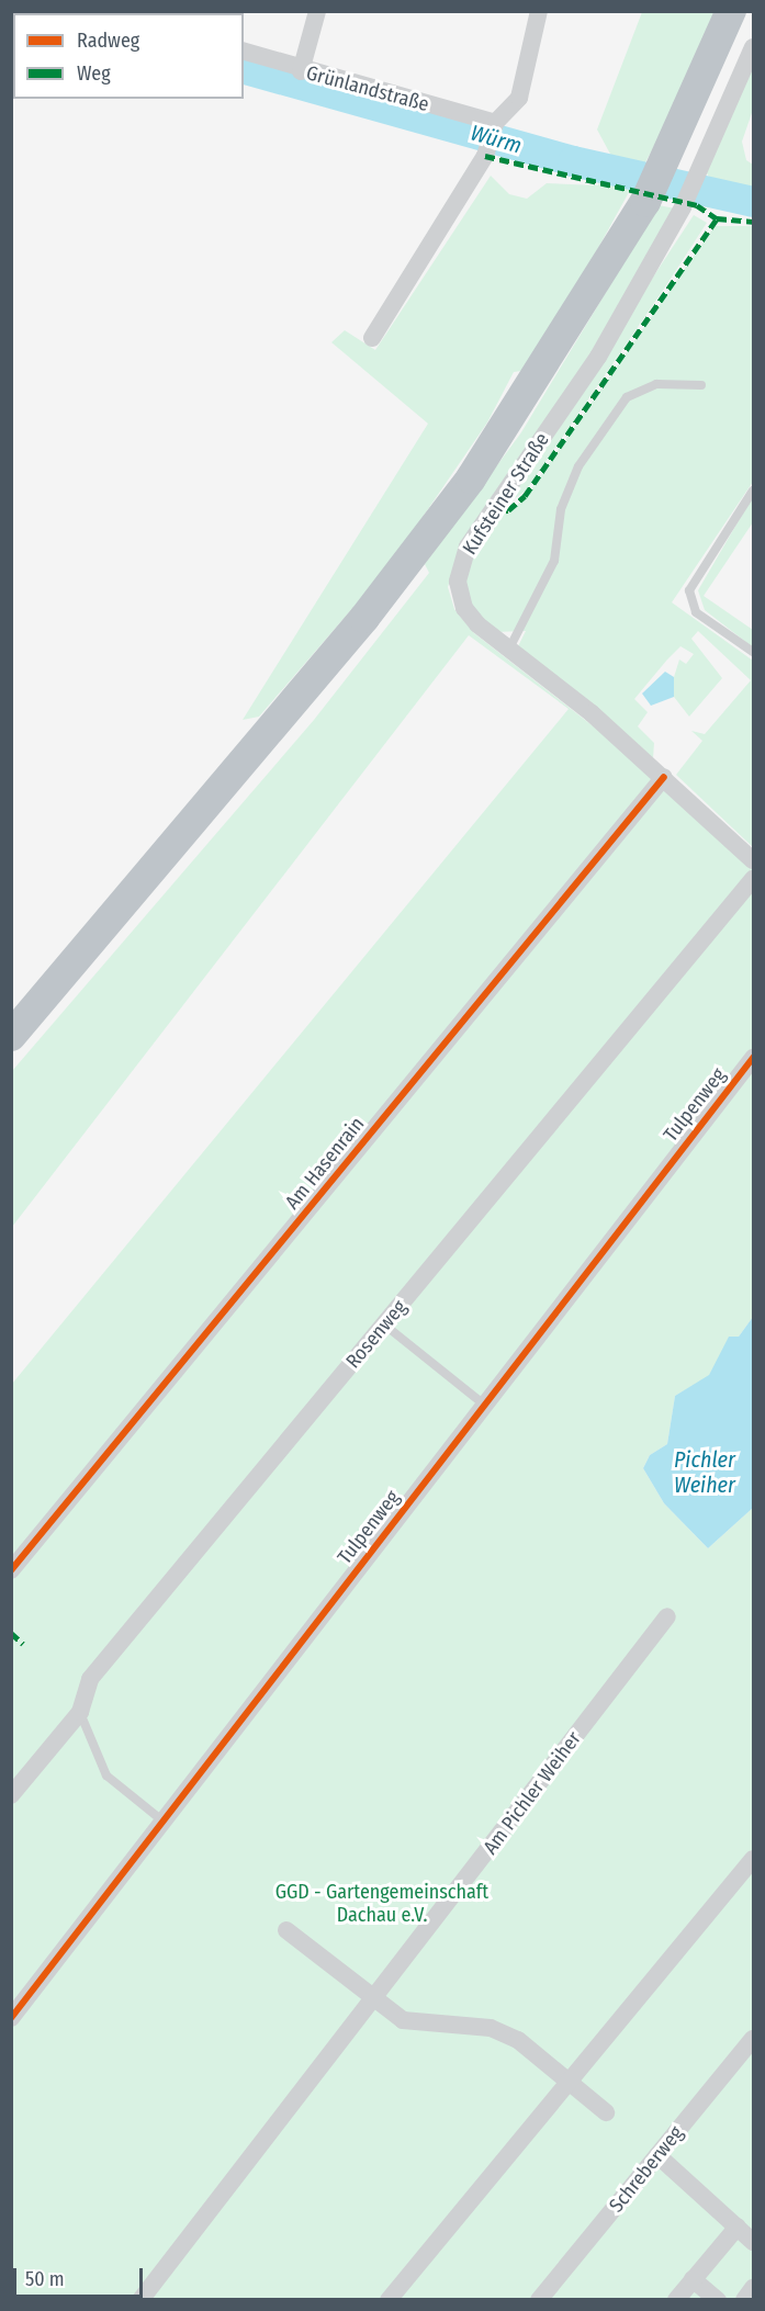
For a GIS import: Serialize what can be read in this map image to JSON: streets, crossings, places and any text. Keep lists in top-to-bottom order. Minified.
{"streets":{"street":["Grünlandstraße","Kufsteiner Straße","Tulpenweg","Am Hasenrain","Rosenweg","Am Pichler Weiher","Schreberweg"]},"crossings":[["Kufsteiner Straße","Am Hasenrain"]],"water":["Würm","Pichler Weiher"],"parks":["GGD - Gartengemeinschaft Dachau e.V."],"legend":["Radweg","Weg"],"scale_bar":"50 m"}
